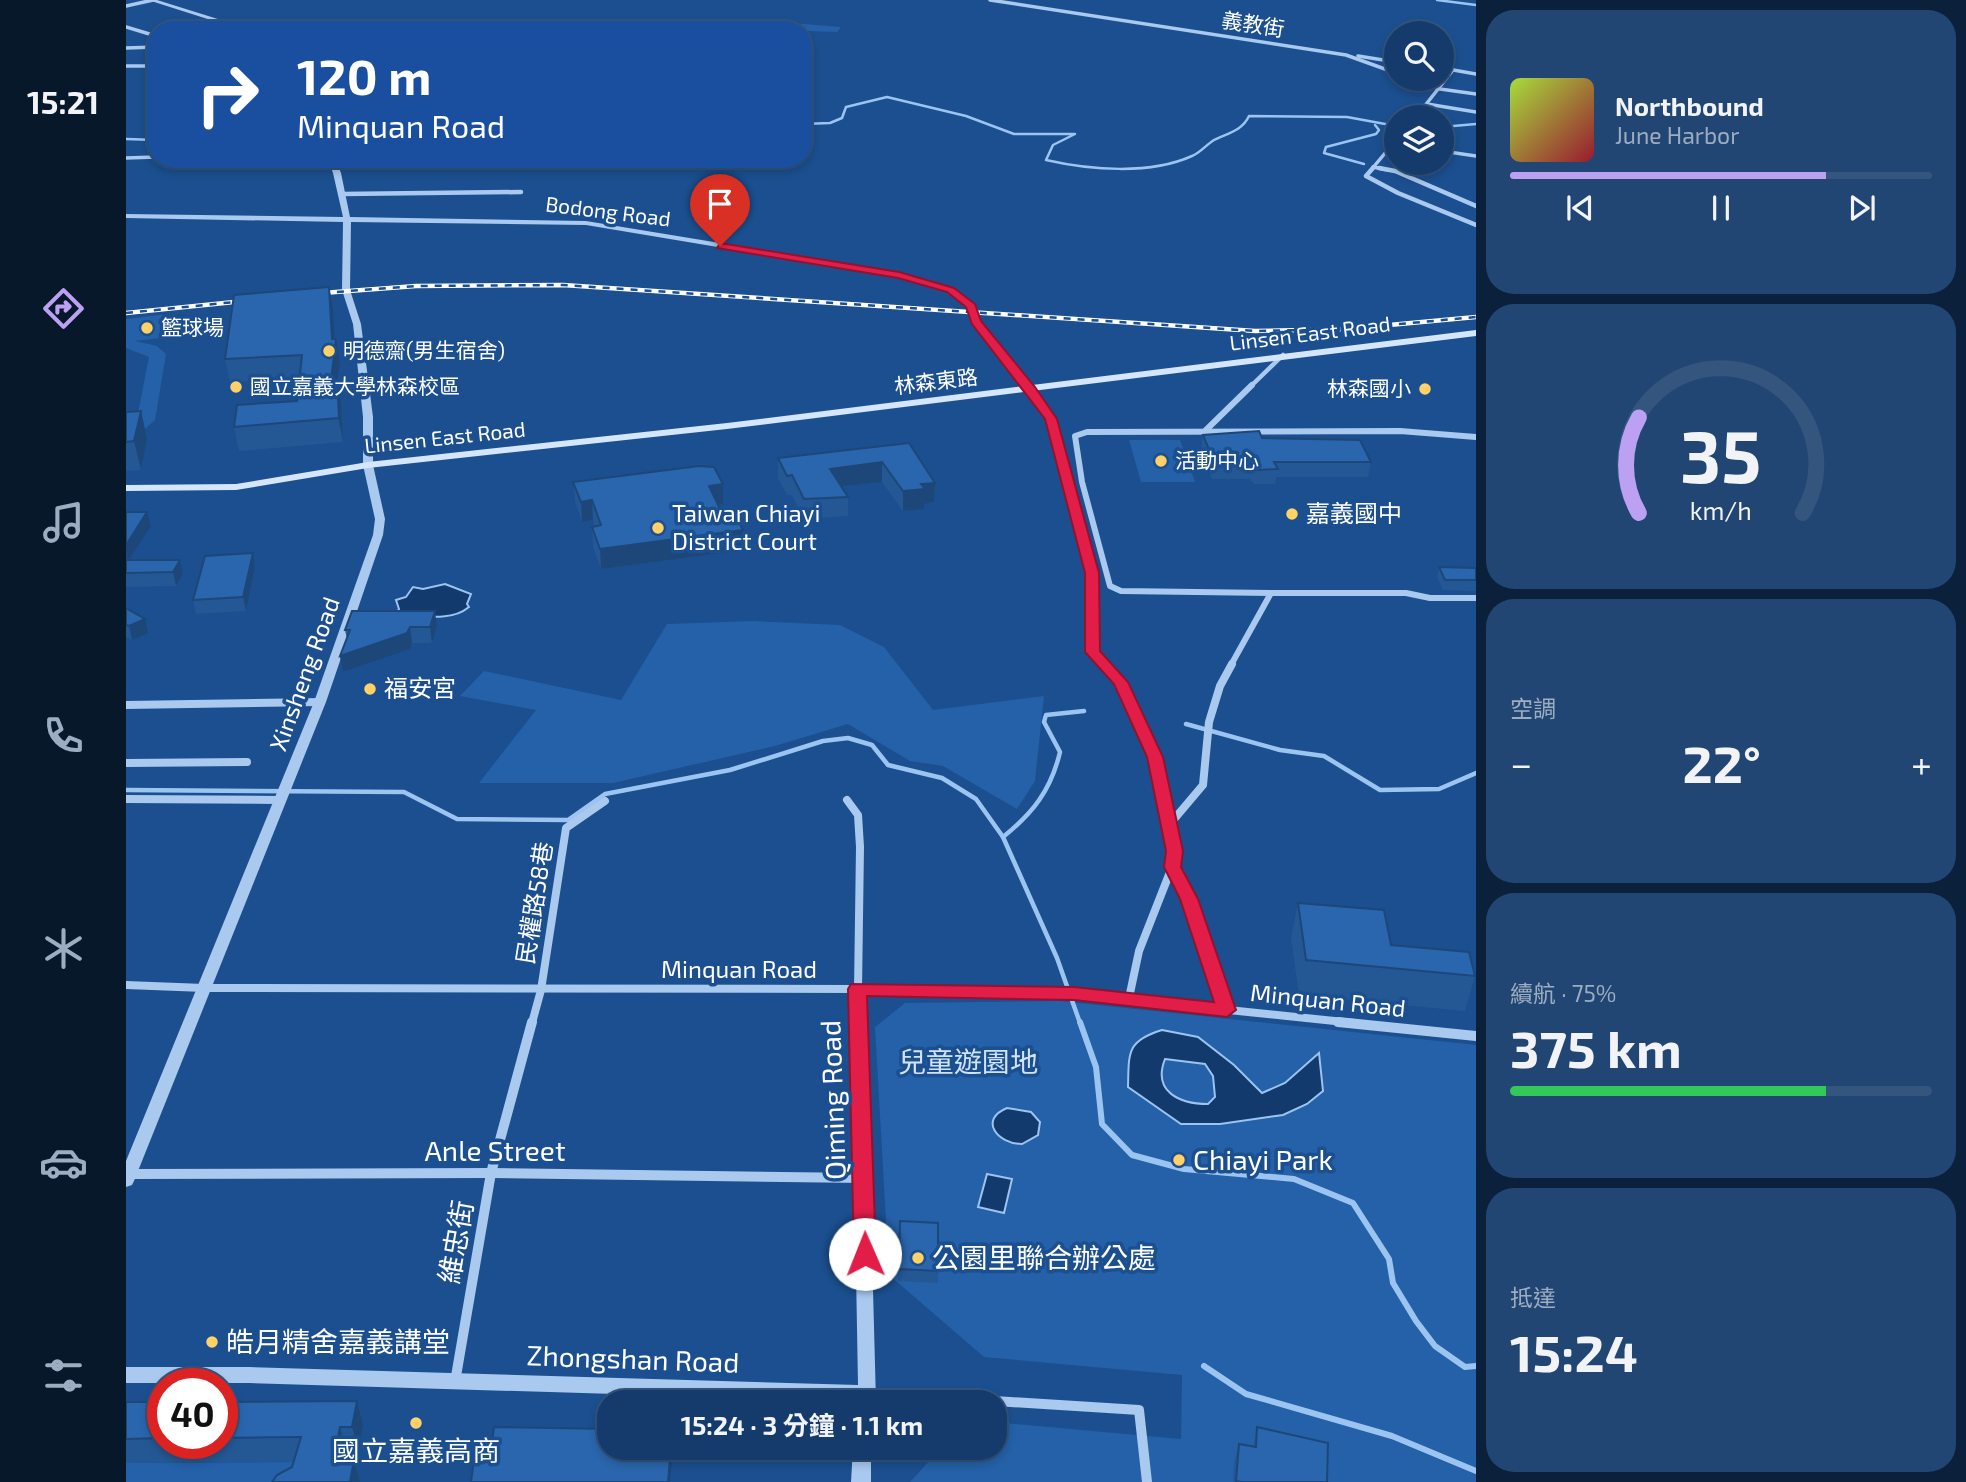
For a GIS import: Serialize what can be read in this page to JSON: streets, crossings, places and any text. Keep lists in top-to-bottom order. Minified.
{"streets":{"main road":["Linsen East Road"],"street":["義教街","Bodong Road","Xinsheng Road","民權路58巷","Minquan Road","Qiming Road","Anle Street","維忠街","Zhongshan Road"]},"crossings":[["Bodong Road","Linsen East Road"],["Bodong Road","Xinsheng Road"],["Linsen East Road","Xinsheng Road"],["Xinsheng Road","Minquan Road"],["Xinsheng Road","Anle Street"],["民權路58巷","Minquan Road"],["民權路58巷","維忠街"],["Minquan Road","Qiming Road"],["Minquan Road","維忠街"],["Qiming Road","Anle Street"],["Anle Street","維忠街"],["維忠街","Zhongshan Road"]],"parks":["兒童遊園地"],"places":["籃球場","明德齋(男生宿舍)","國立嘉義大學林森校區","林森國小","活動中心","嘉義國中","Taiwan Chiayi District Court","福安宮","Chiayi Park","公園里聯合辦公處","皓月精舍嘉義講堂","國立嘉義高商"],"page":{"tabs":"15:21","turn":["120 m","Minquan Road"],"song":["Northbound","June Harbor"],"tile":["空調",["續航 · 75%","375 km"],["抵達","15:24"]],"heat":["−","22°","+"],"limit":"40","trip":"15:24 · 3 分鐘 · 1.1 km","gauge":["35","km/h"]}}
